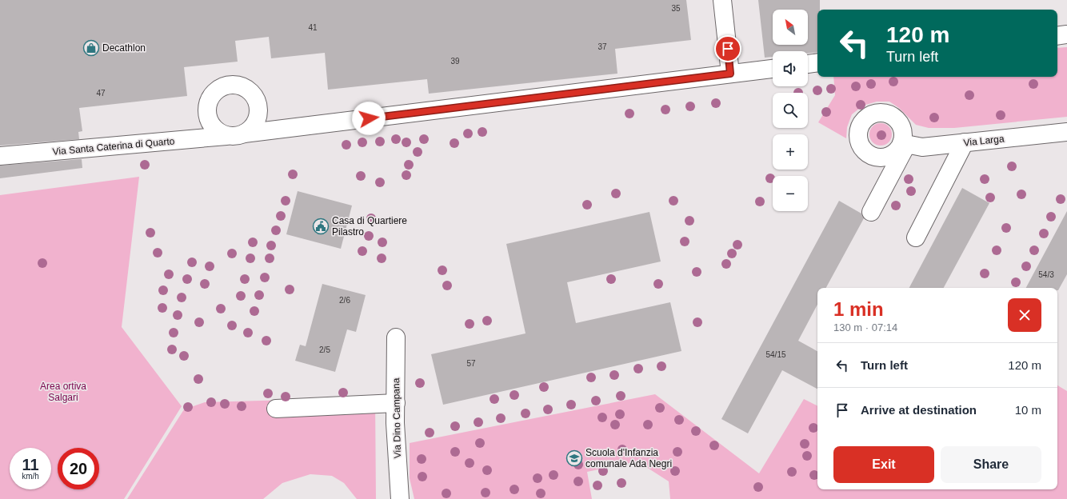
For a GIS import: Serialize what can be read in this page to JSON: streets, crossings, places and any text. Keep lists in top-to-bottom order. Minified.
{"streets":{"street":["Via Larga","Via Santa Caterina di Quarto","Via Dino Campana"]},"parks":["Area ortiva Salgari"],"places":{"shop":["Decathlon"],"public building":["Casa di Quartiere Pilastro"],"school or university":["Scuola d'Infanzia comunale Ada Negri"]},"house_numbers":["35","41","37","39","47","54/3","2/6","2/5","54/15","57"],"north":"top left","page":{"map_buttons":["+","−"],"turn":["120 m","Turn left"],"heading":["1 min","130 m · 07:14"],"list":[{"name":"Turn left","value":"120 m"},{"name":"Arrive at destination","value":"10 m"}],"buttons":["Exit","Share"],"speed":"11 km/h","limit":"20"}}
